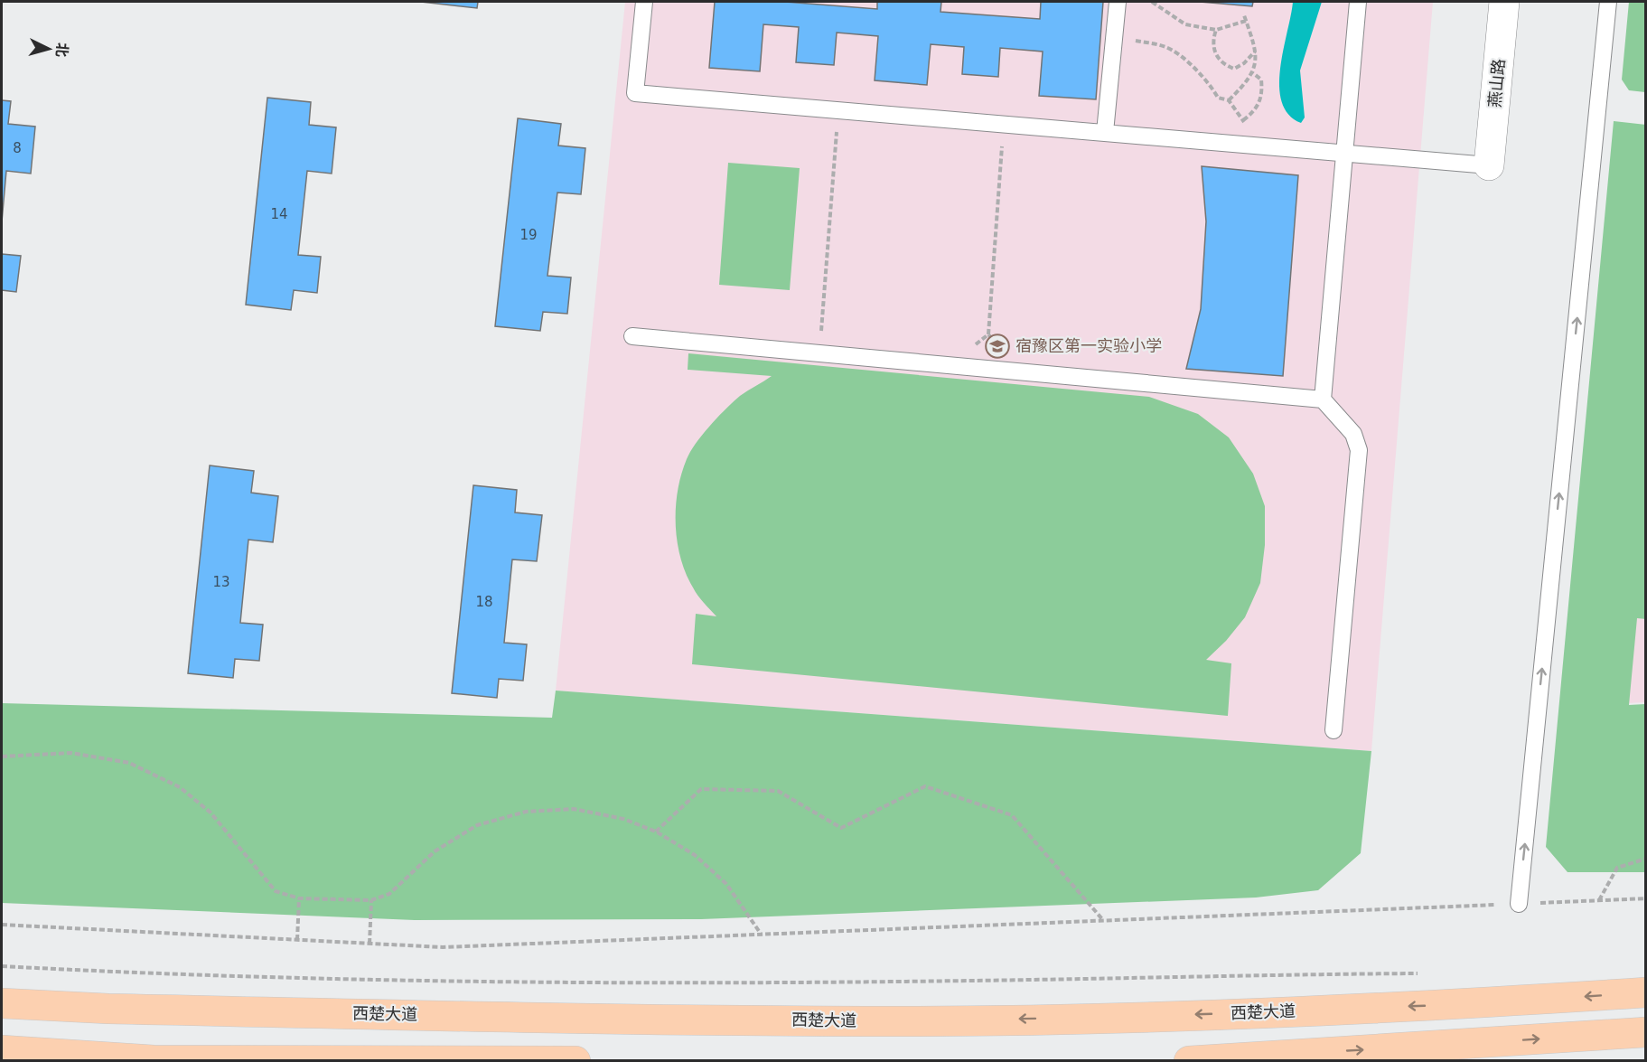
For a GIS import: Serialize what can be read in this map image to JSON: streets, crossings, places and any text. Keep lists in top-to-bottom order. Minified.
{"streets":{"highway":["西楚大道"],"street":["燕山路"]},"places":{"school or university":["宿豫区第一实验小学"]},"house_numbers":["8","14","19","13","18"],"north":"right"}
